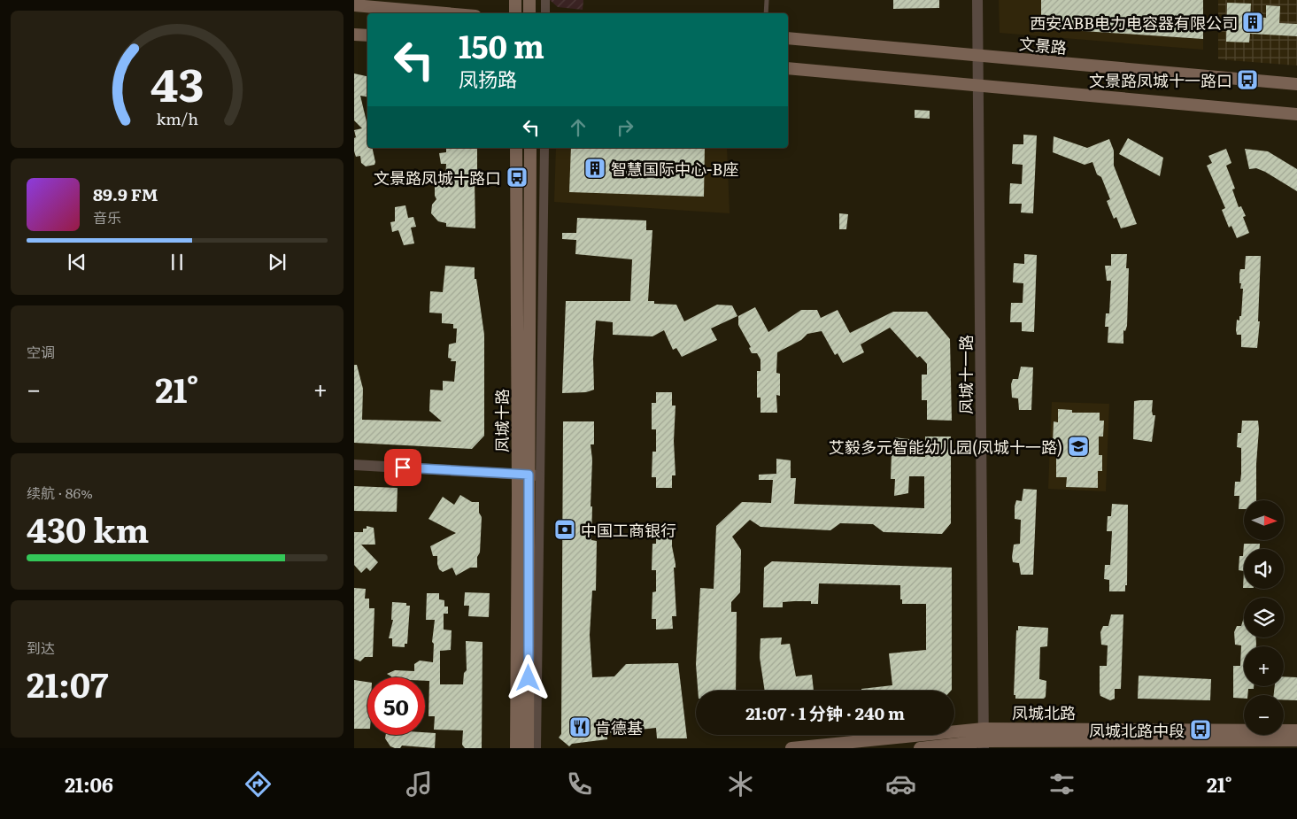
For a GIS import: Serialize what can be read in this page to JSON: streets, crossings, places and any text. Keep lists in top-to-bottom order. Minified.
{"streets":{"main road":["文景路","凤城十路","凤城北路"],"street":["凤城十一路"]},"crossings":[["文景路","凤城十一路"],["凤城十一路","凤城北路"]],"places":{"building":["西安ABB电力电容器有限公司","智慧国际中心-B座"],"bus stop":["文景路凤城十一路口","文景路凤城十路口","凤城北路中段"],"school or university":["艾毅多元智能幼儿园(凤城十一路)"],"bank":["中国工商银行"],"restaurant":["肯德基"]},"north":"right","page":{"turn":["150 m","凤扬路"],"song":["89.9 FM","音乐"],"tile":["空调",["续航 · 86%","430 km"],["到达","21:07"]],"heat":["−","21°","+"],"map_buttons":["+","−"],"limit":"50","trip":"21:07 · 1 分钟 · 240 m","tabs":["21:06","21°"],"gauge":["43","km/h"]}}
